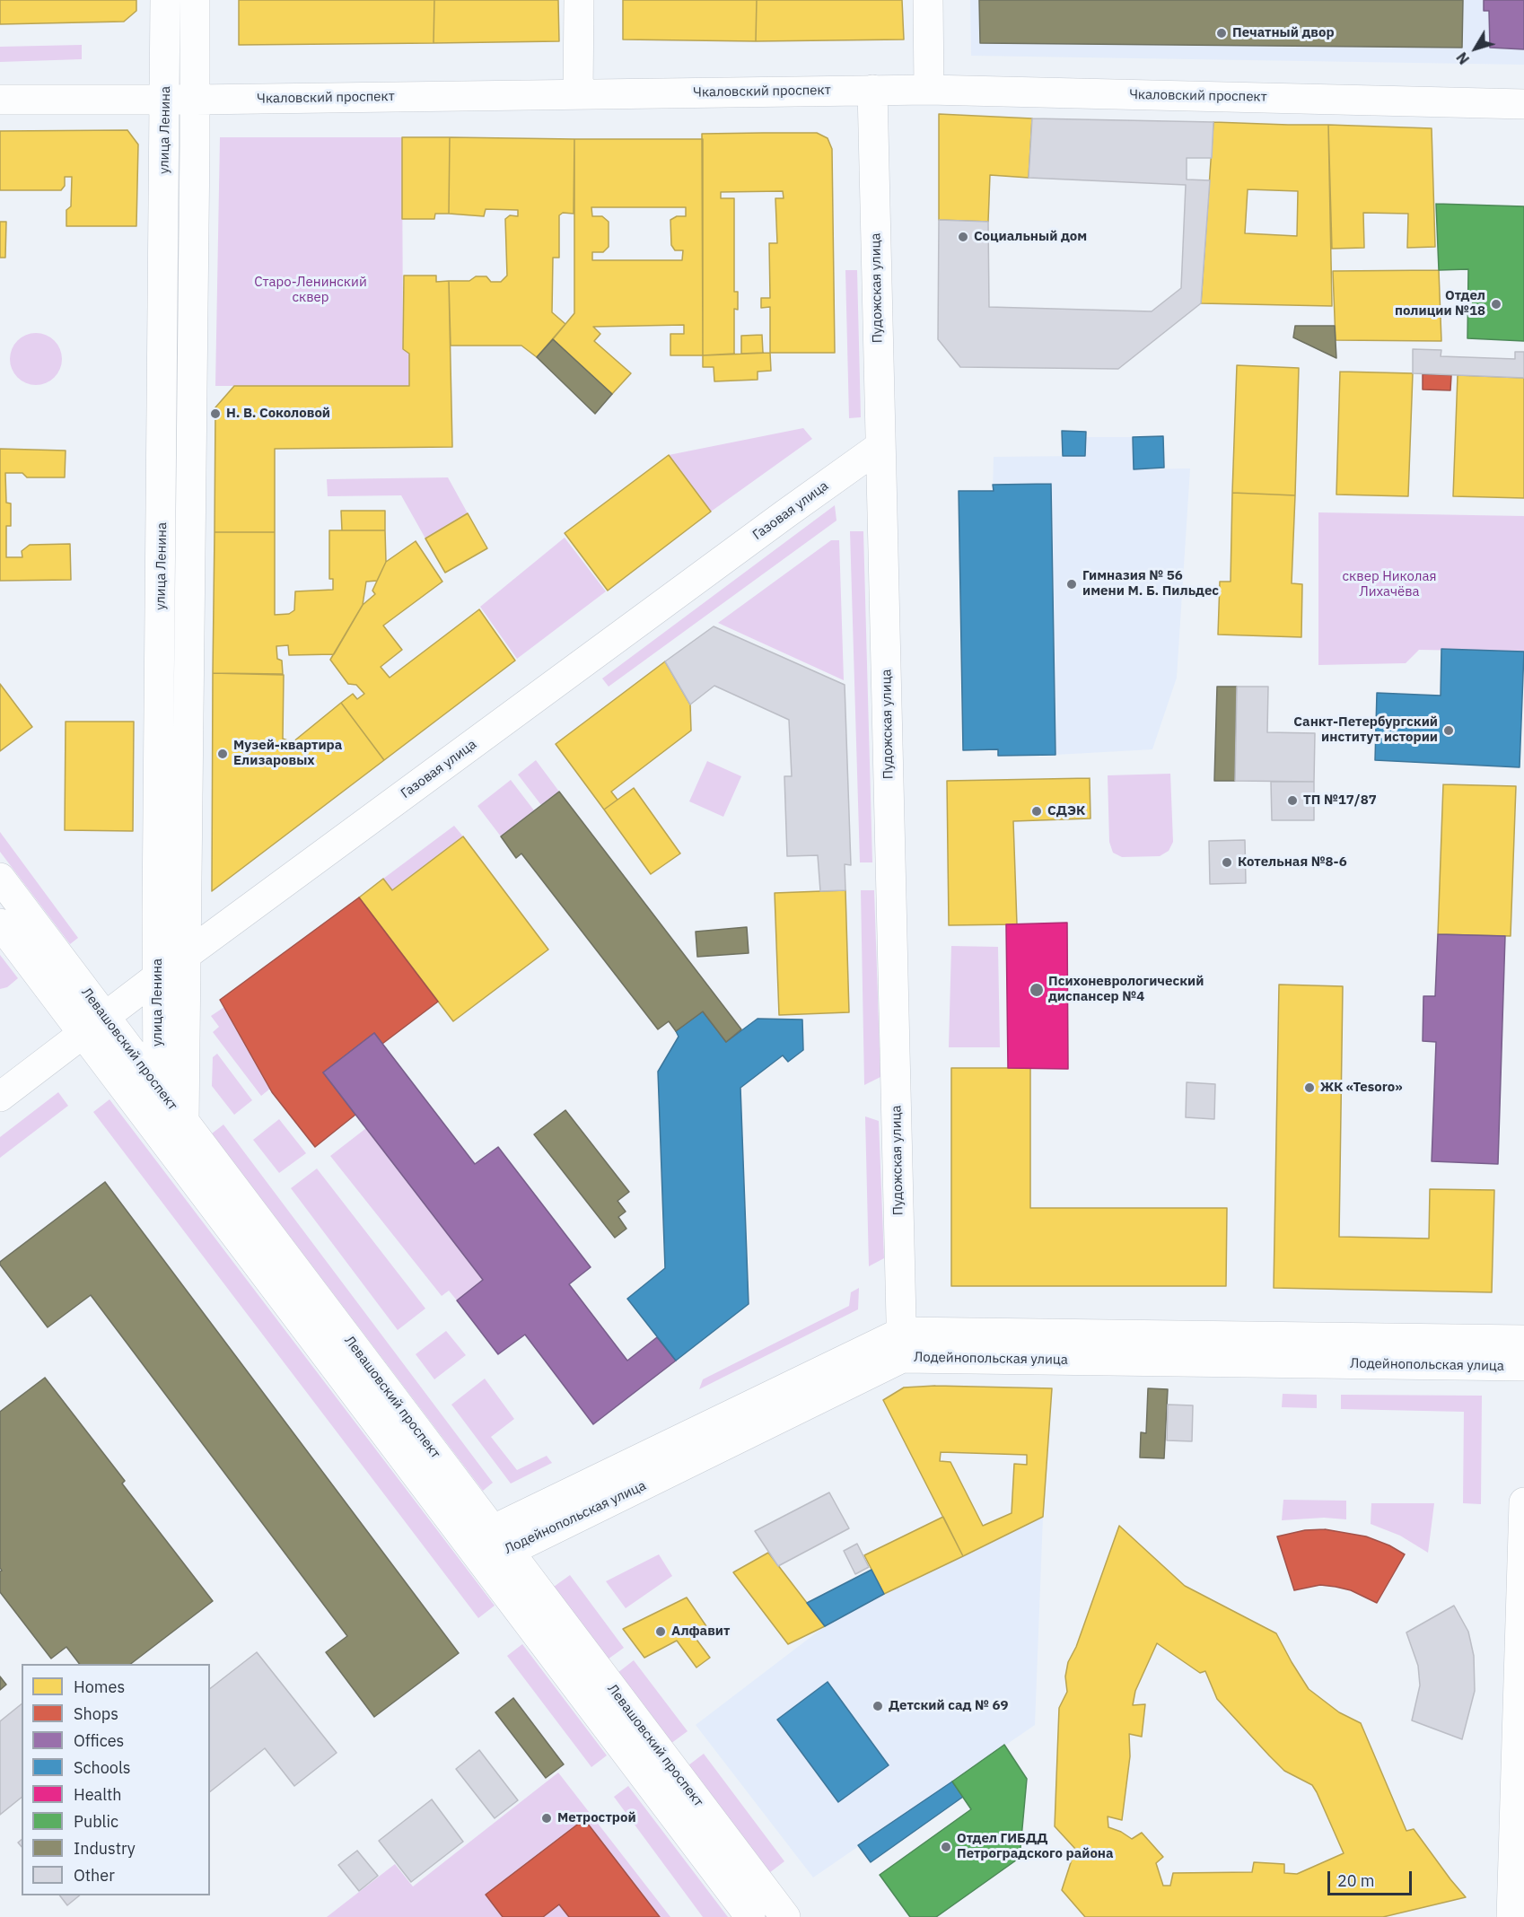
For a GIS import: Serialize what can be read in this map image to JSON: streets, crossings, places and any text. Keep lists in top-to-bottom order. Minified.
{"streets":{"street":["Чкаловский проспект","улица Ленина","Пудожская улица","Газовая улица","Левашовский проспект","Лодейнопольская улица"]},"crossings":[["Чкаловский проспект","улица Ленина"],["Чкаловский проспект","Пудожская улица"],["улица Ленина","Газовая улица"],["улица Ленина","Левашовский проспект"],["Пудожская улица","Газовая улица"],["Пудожская улица","Лодейнопольская улица"],["Газовая улица","Левашовский проспект"],["Левашовский проспект","Лодейнопольская улица"]],"parks":["Старо-Ленинский сквер","сквер Николая Лихачёва"],"places":["Печатный двор","Социальный дом","Отдел полиции №18","Н. В. Соколовой","Гимназия № 56 имени М. Б. Пильдес","Санкт-Петербургский институт истории","Музей-квартира Елизаровых","ТП №17/87","СДЭК","Котельная №8-6","Психоневрологический диспансер №4","ЖК «Tesoro»","Алфавит","Детский сад № 69","Метрострой","Отдел ГИБДД Петроградского района"],"legend":["Homes","Shops","Offices","Schools","Health","Public","Industry","Other"],"scale_bar":"20 m","north":"bottom left"}
